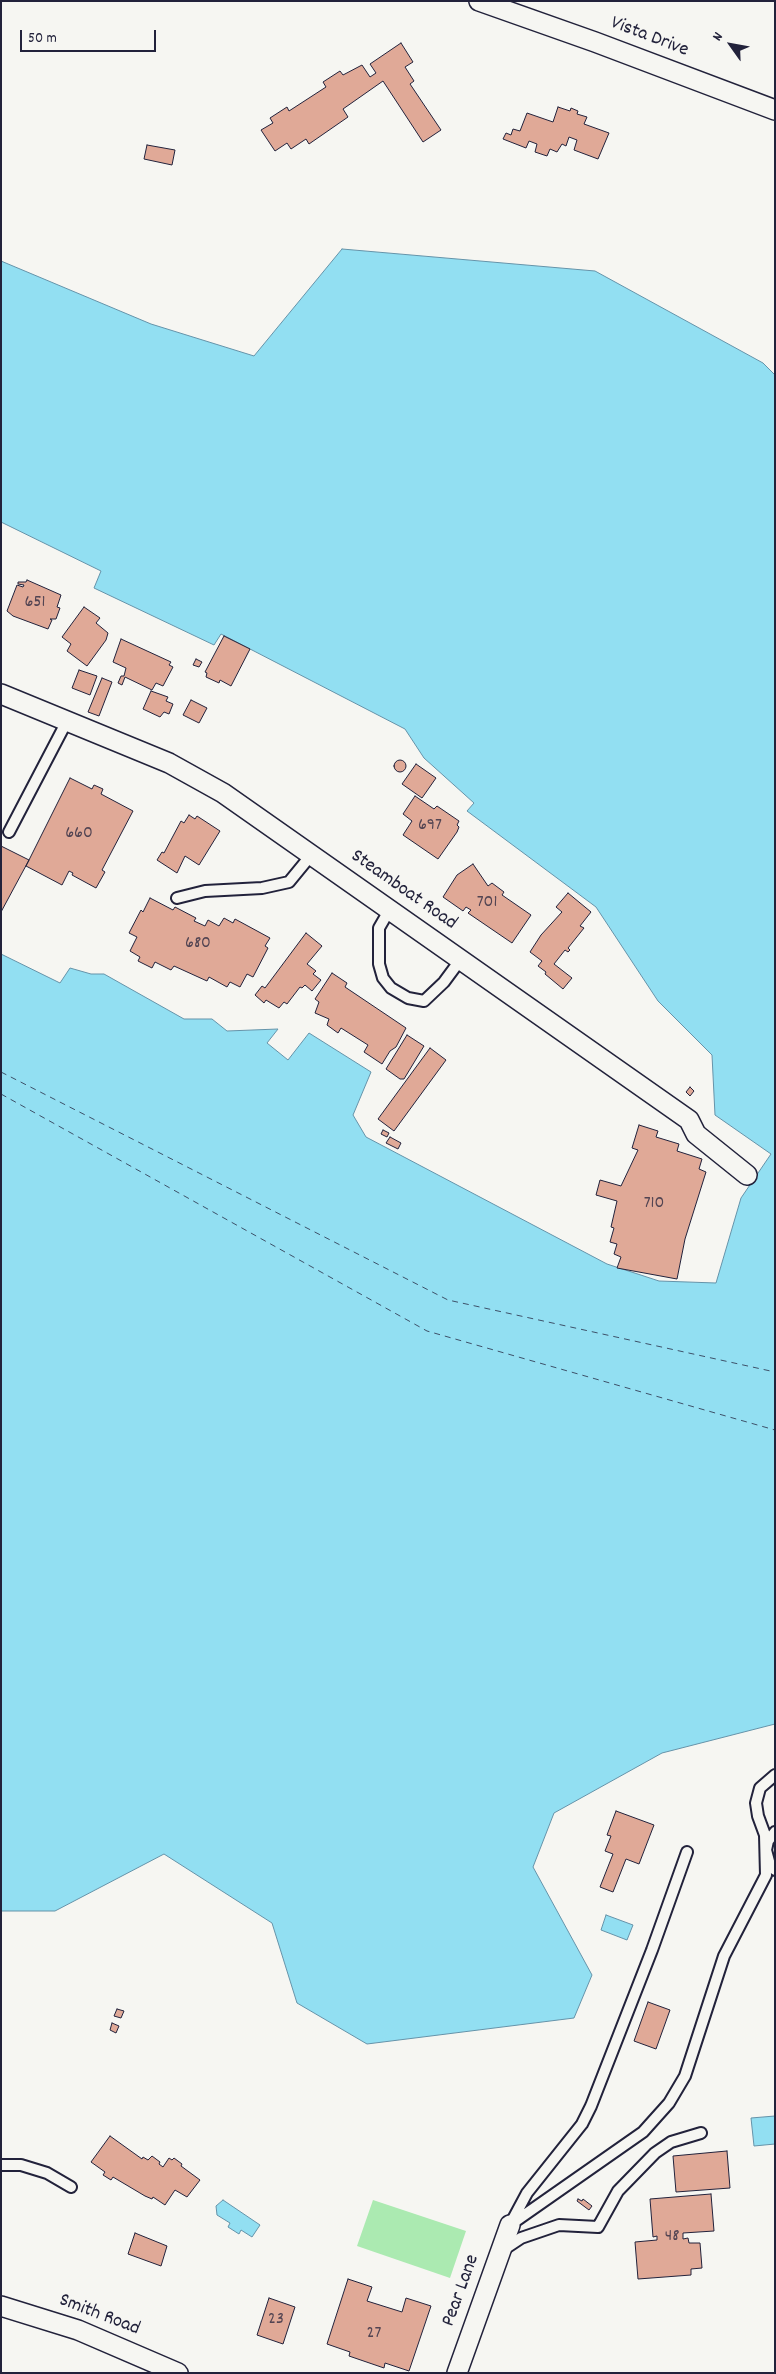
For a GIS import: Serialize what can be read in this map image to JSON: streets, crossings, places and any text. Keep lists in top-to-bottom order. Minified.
{"streets":{"street":["Vista Drive","Steamboat Road","Pear Lane","Smith Road"]},"house_numbers":["651","697","660","701","680","710","48","23","27"],"scale_bar":"50 m","north":"top left"}
